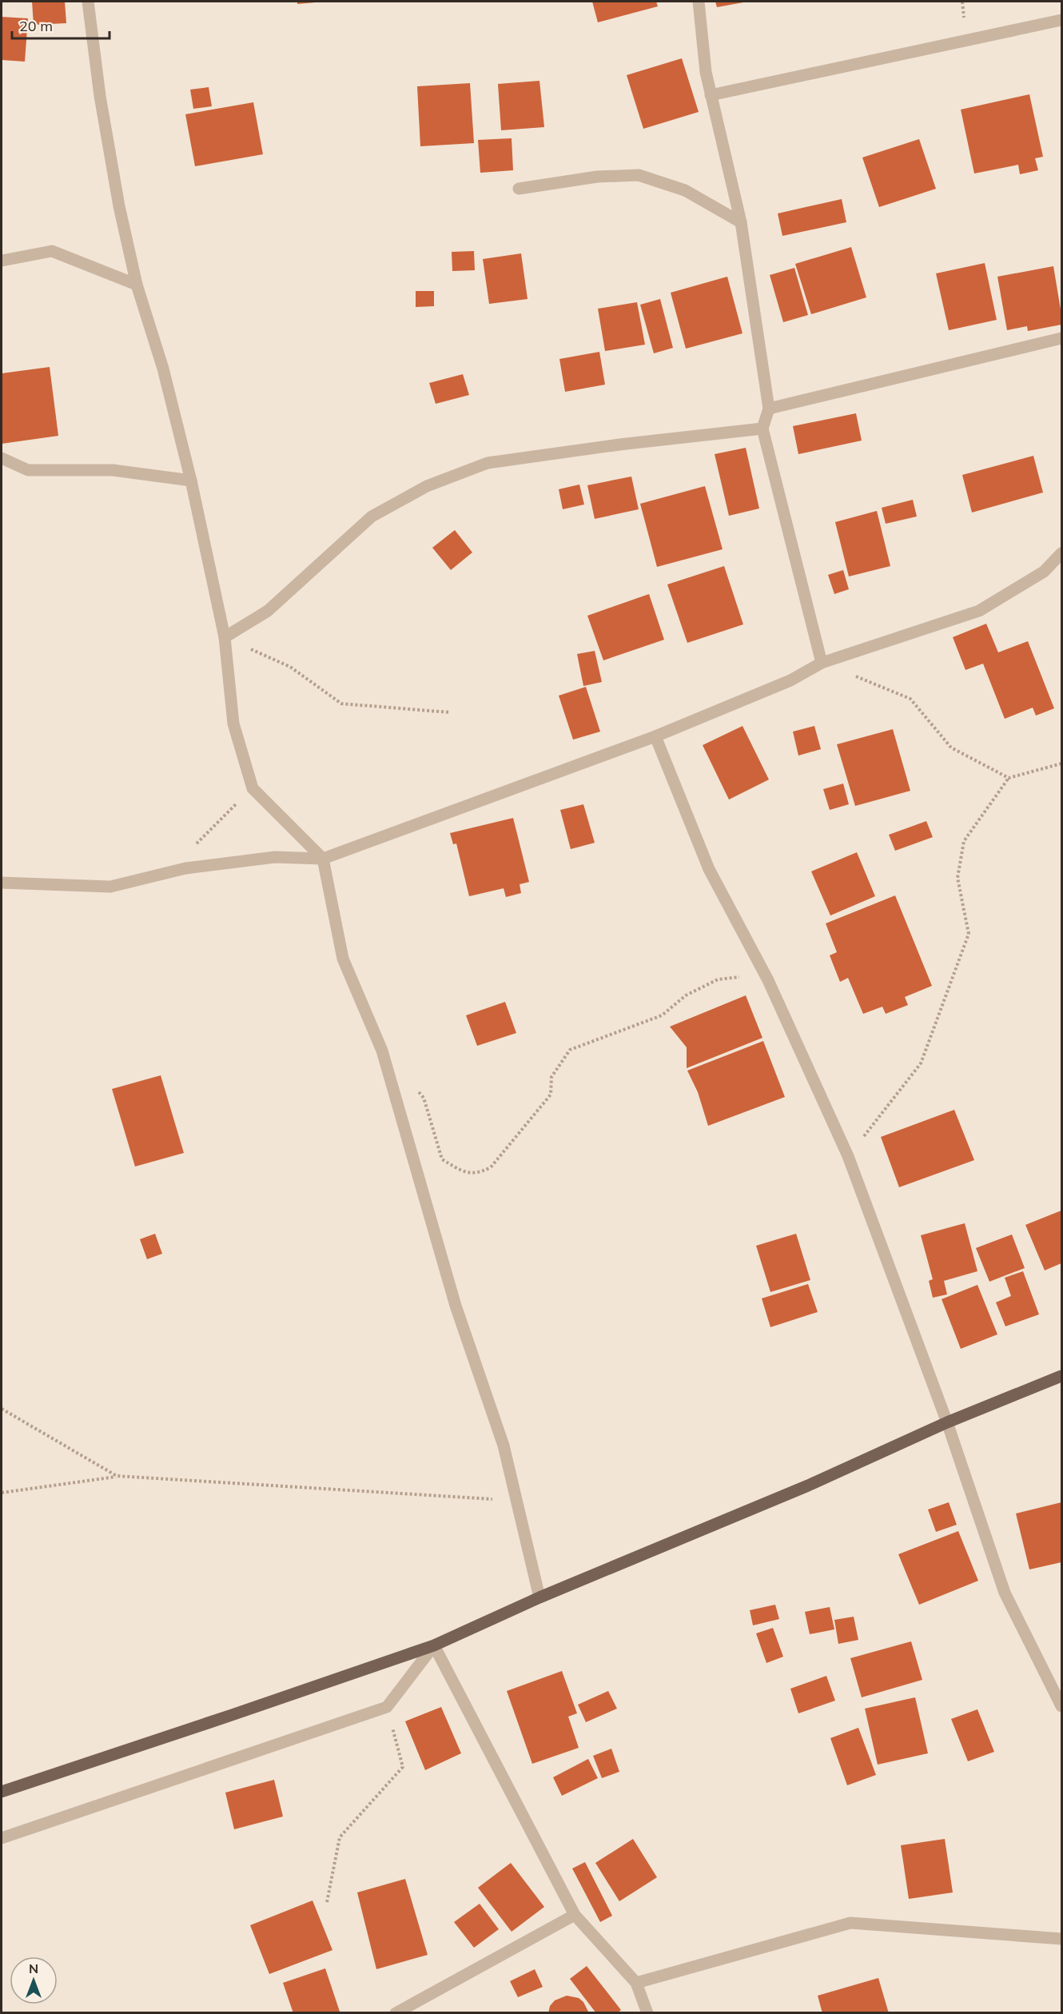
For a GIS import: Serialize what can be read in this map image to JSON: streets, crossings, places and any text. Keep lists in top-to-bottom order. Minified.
{"scale_bar":"20 m","north":"top"}
